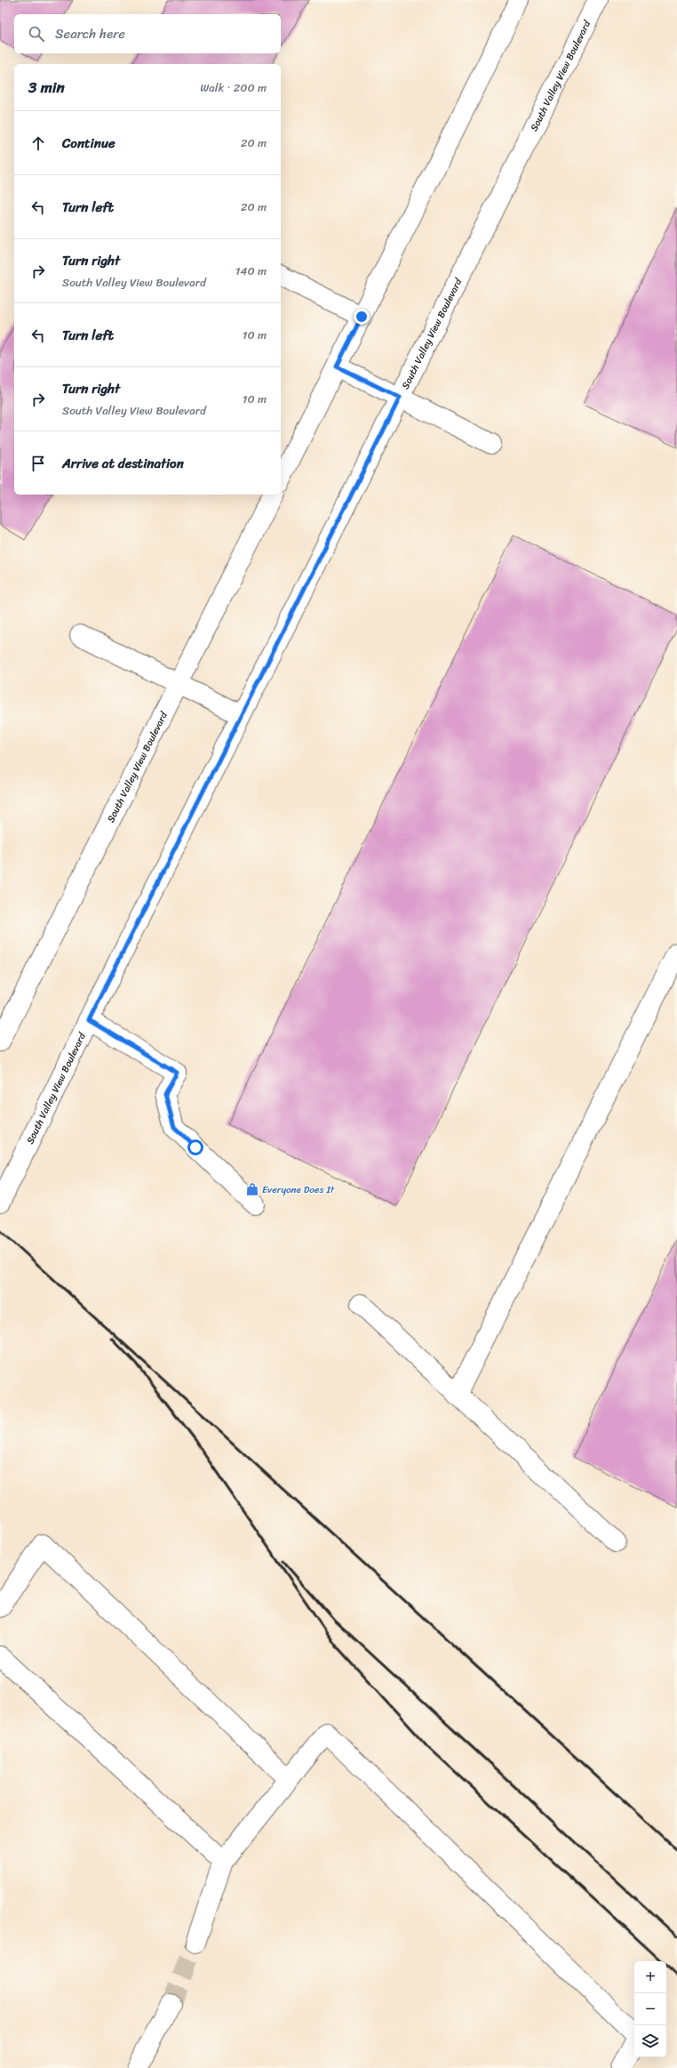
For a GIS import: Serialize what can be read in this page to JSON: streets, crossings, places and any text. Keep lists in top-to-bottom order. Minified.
{"streets":{"main road":["South Valley View Boulevard"]},"places":{"shop":["Everyone Does It"]},"page":{"search":"Search here","heading":["3 min","Walk · 200 m"],"list":[["Continue","20 m"],["Turn left","20 m"],["Turn right","South Valley View Boulevard","140 m"],["Turn left","10 m"],["Turn right","South Valley View Boulevard","10 m"],"Arrive at destination"],"map_buttons":["+","−"]}}
